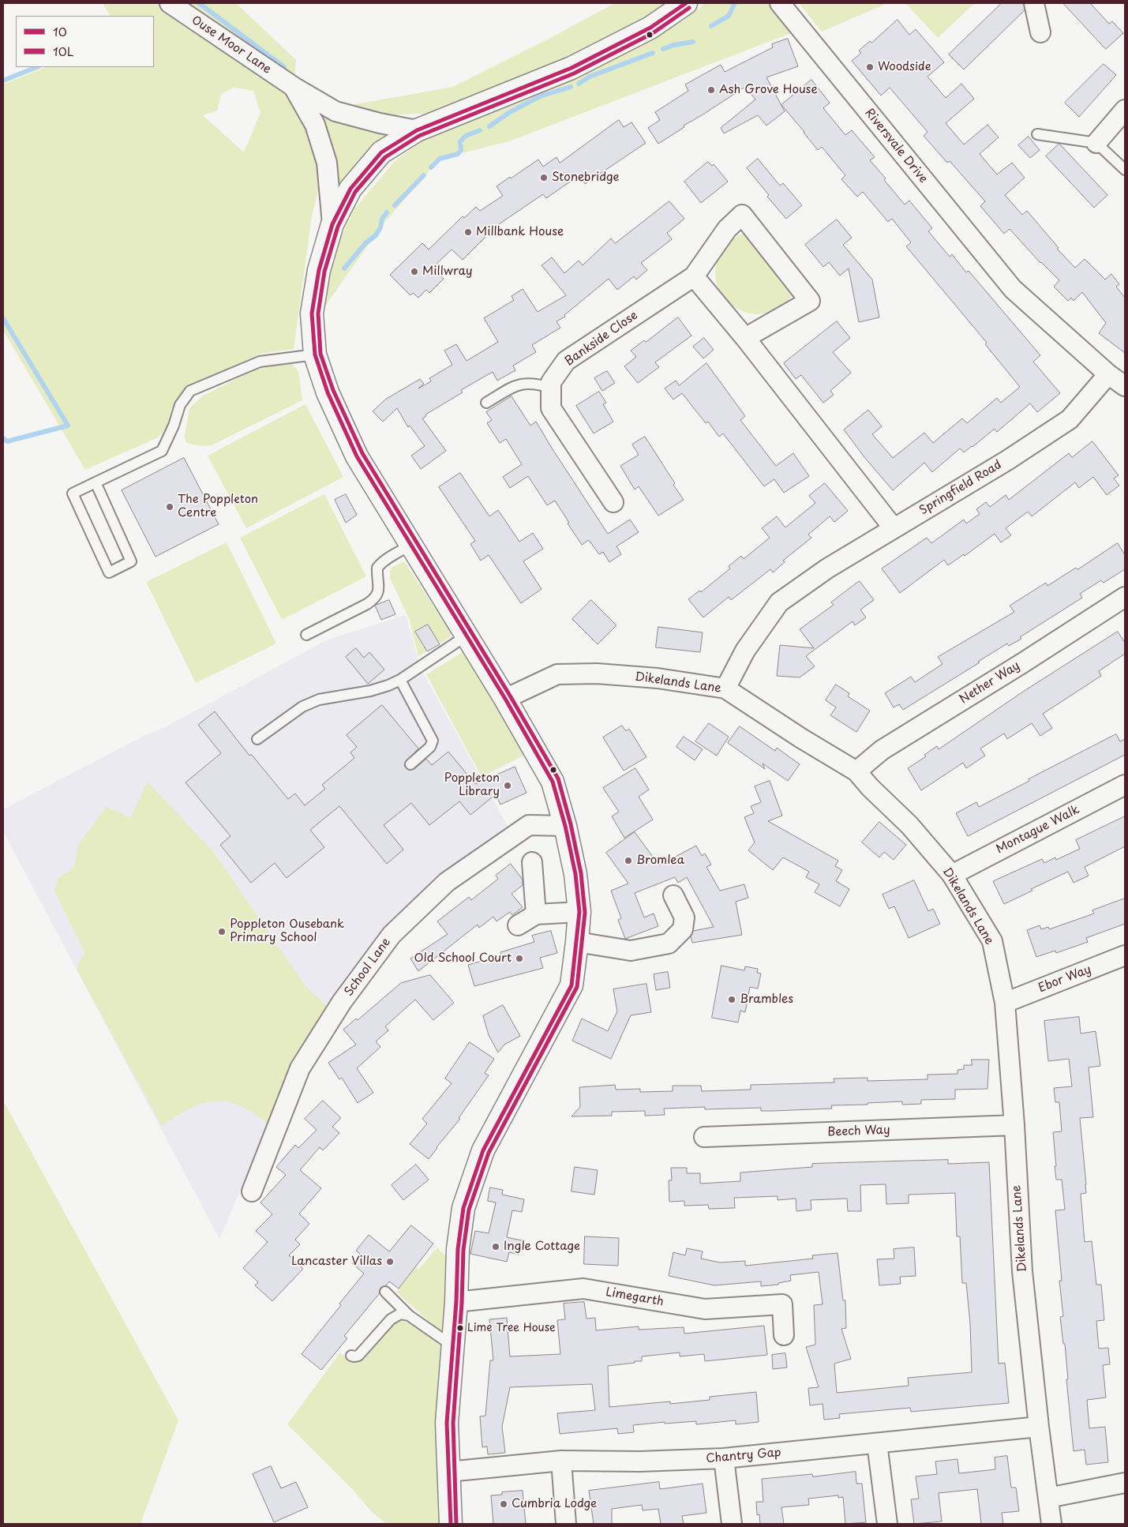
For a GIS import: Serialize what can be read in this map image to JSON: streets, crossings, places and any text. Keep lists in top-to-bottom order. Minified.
{"streets":{"street":["Ouse Moor Lane","Riversvale Drive","Bankside Close","Springfield Road","Dikelands Lane","Nether Way","Montague Walk","School Lane","Ebor Way","Beech Way","Limegarth","Chantry Gap"]},"crossings":[["Riversvale Drive","Springfield Road"],["Springfield Road","Dikelands Lane"],["Dikelands Lane","Nether Way"],["Dikelands Lane","Montague Walk"],["Dikelands Lane","Ebor Way"],["Dikelands Lane","Beech Way"],["Dikelands Lane","Chantry Gap"]],"places":["Woodside","Ash Grove House","Stonebridge","Millbank House","Millwray","The Poppleton Centre","Poppleton Library","Bromlea","Poppleton Ousebank Primary School","Old School Court","Brambles","Ingle Cottage","Lancaster Villas","Lime Tree House","Cumbria Lodge"],"lines":["transit line 10","transit line 10L"],"legend":["10","10L"]}
